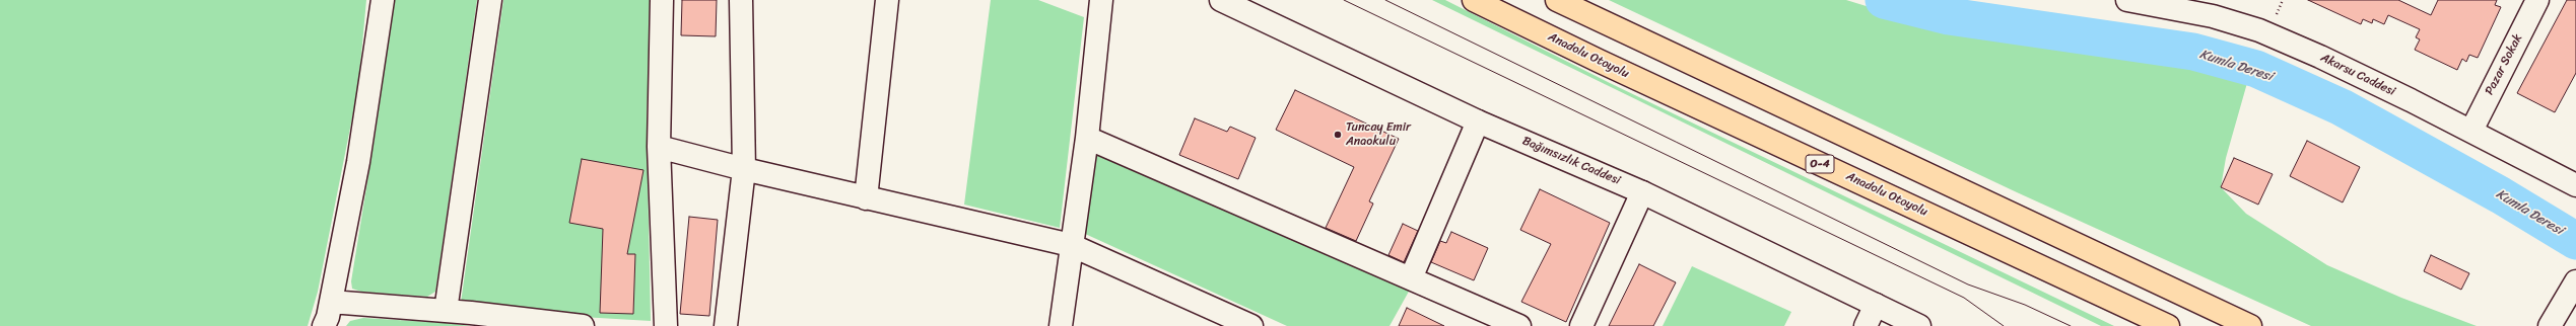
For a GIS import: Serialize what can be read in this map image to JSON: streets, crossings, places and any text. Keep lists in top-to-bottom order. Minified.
{"streets":{"highway":["Anadolu Otoyolu","O-4"],"street":["Pazar Sokak","Akarsu Caddesi","Bağımsızlık Caddesi"]},"crossings":[["Pazar Sokak","Akarsu Caddesi"]],"water":["Kumla Deresi"],"places":["Tuncay Emir Anaokulu"]}
